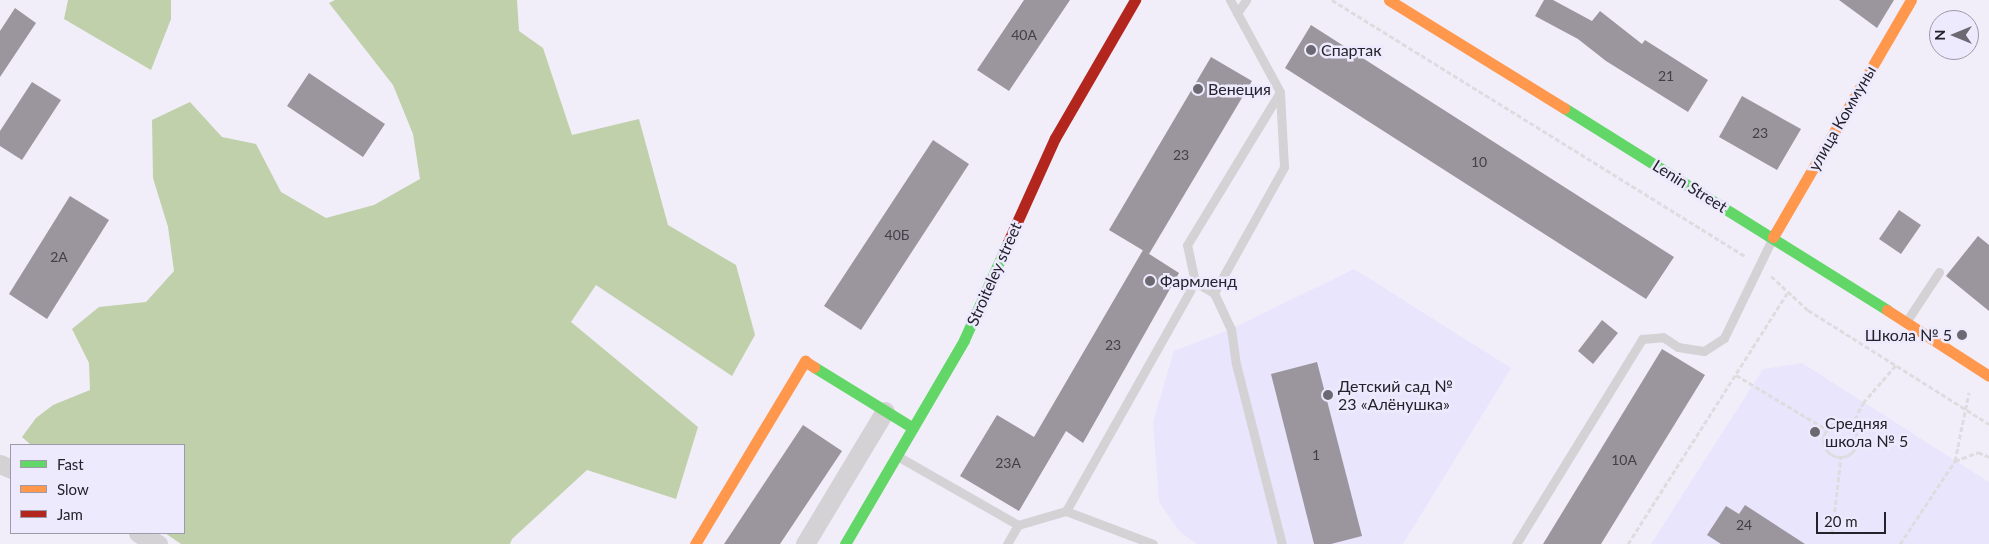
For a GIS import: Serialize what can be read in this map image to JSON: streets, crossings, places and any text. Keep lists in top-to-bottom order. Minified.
{"streets":{"street":["улица Коммуны","Lenin Street","Stroiteley street"]},"crossings":[["улица Коммуны","Lenin Street"]],"places":["Спартак","Венеция","Фармленд","Школа № 5","Детский сад № 23 «Алёнушка»","Средняя школа № 5"],"house_numbers":["40А","21","23","23","10","40Б","2А","23","1","10А","23А","24"],"legend":["Fast","Slow","Jam"],"scale_bar":"20 m","north":"left"}
